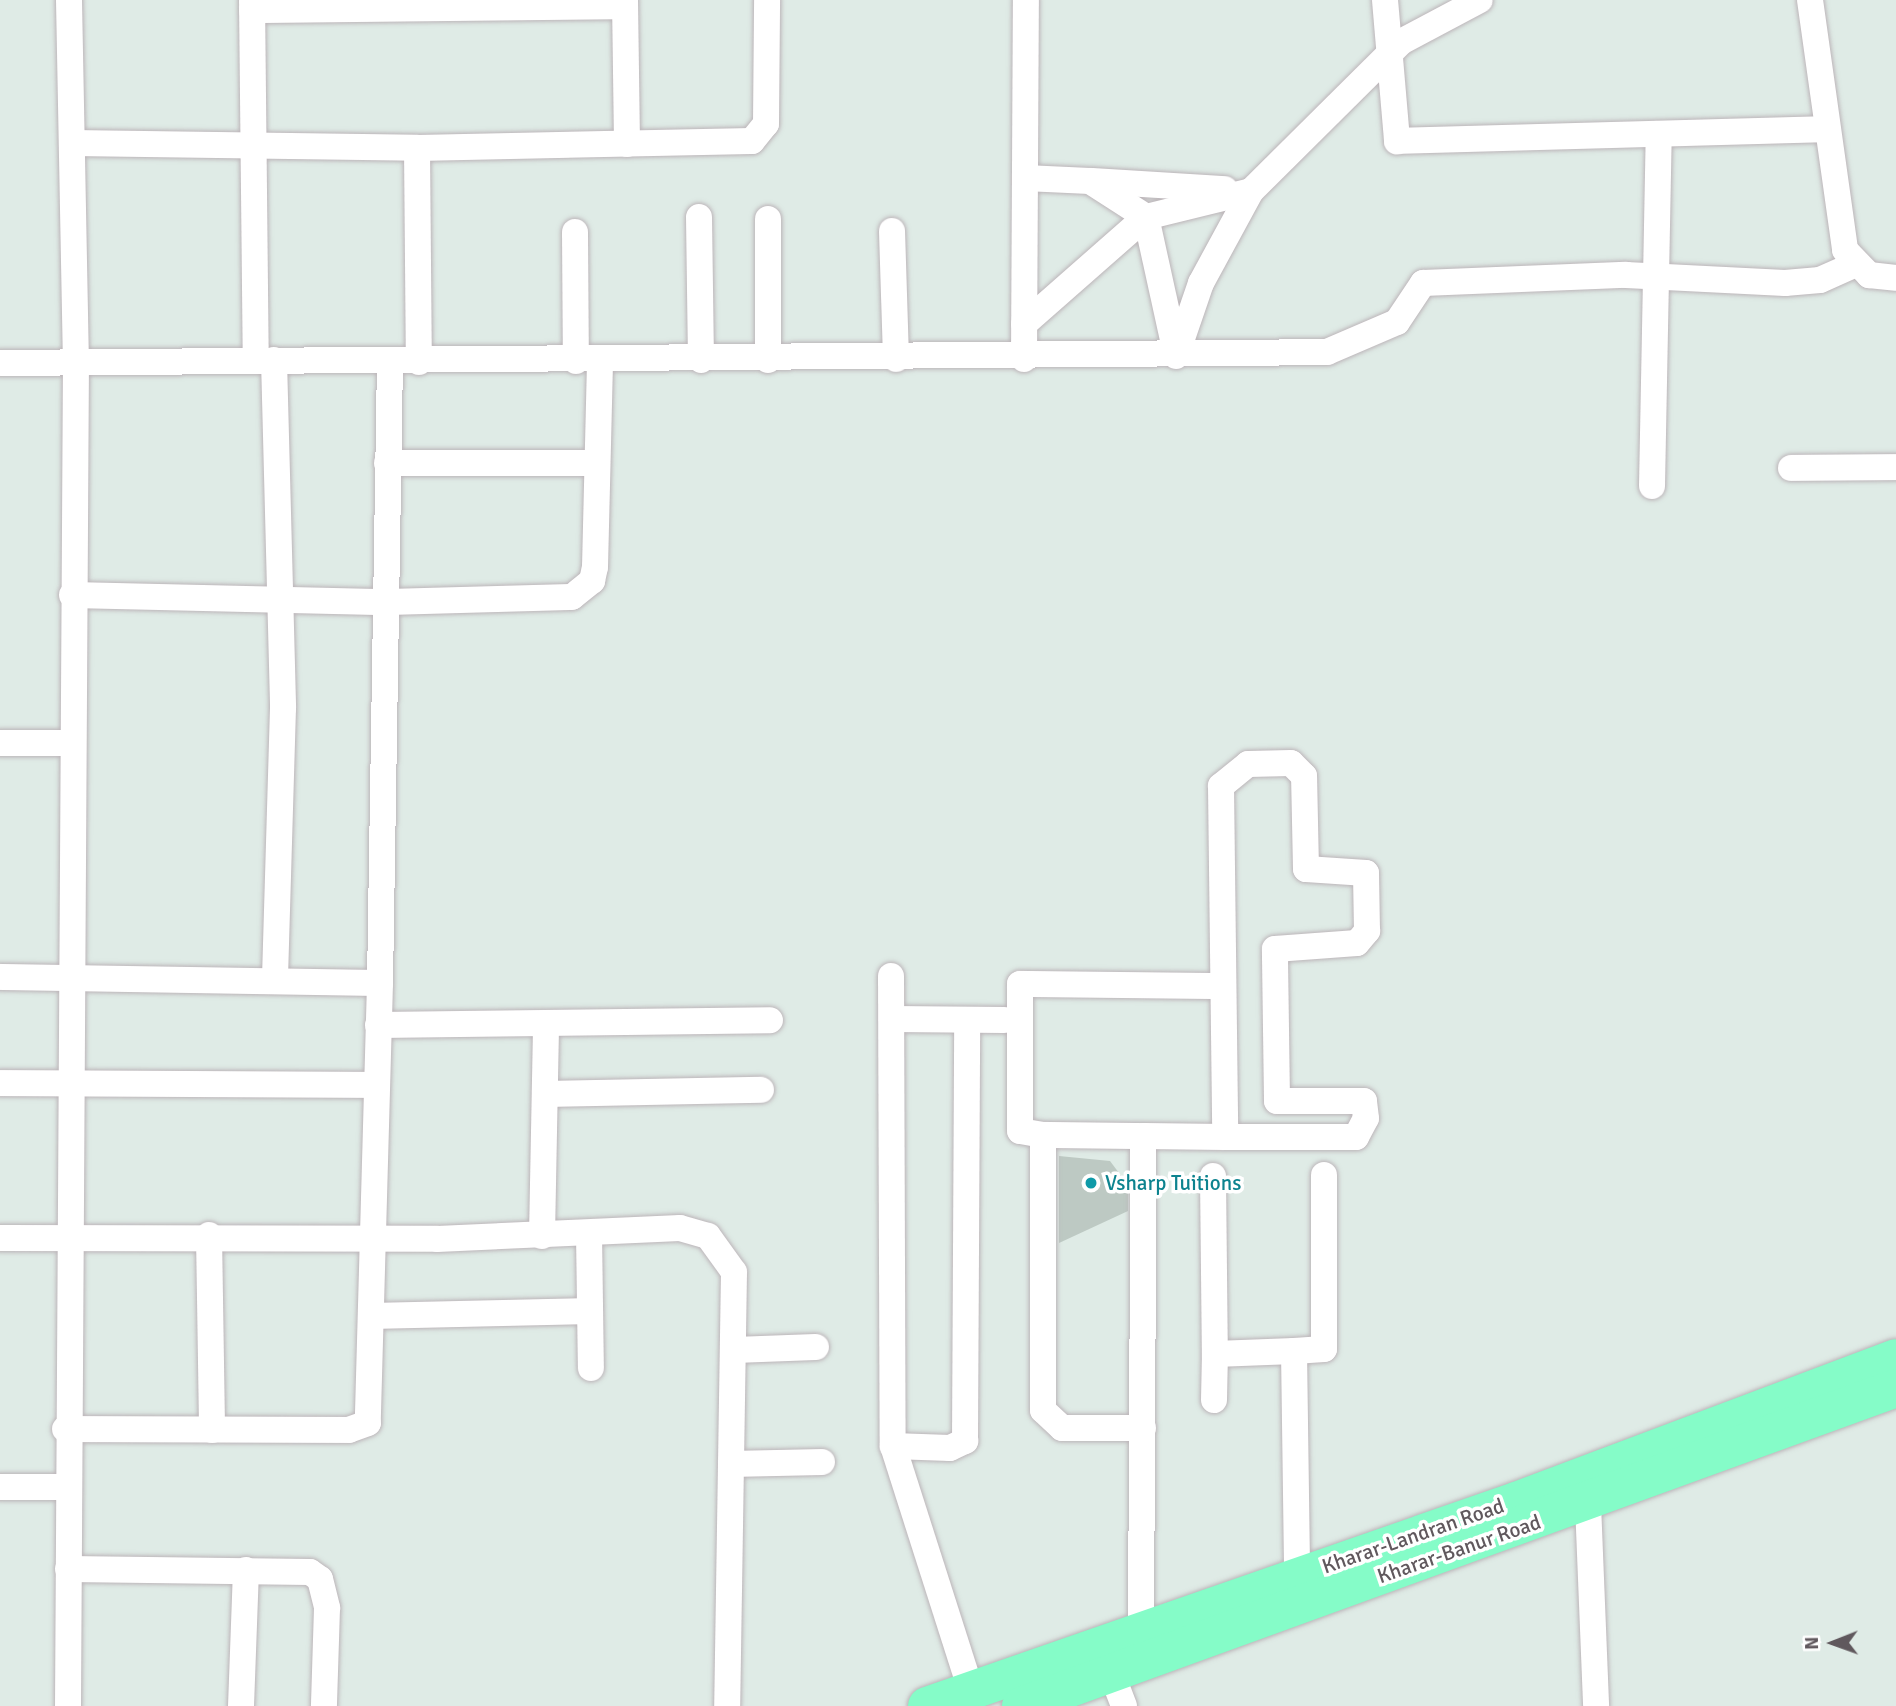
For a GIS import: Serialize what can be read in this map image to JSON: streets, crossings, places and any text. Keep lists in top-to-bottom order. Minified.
{"streets":{"highway":["Kharar-Landran Road","Kharar-Banur Road"]},"places":["Vsharp Tuitions"],"north":"left"}
